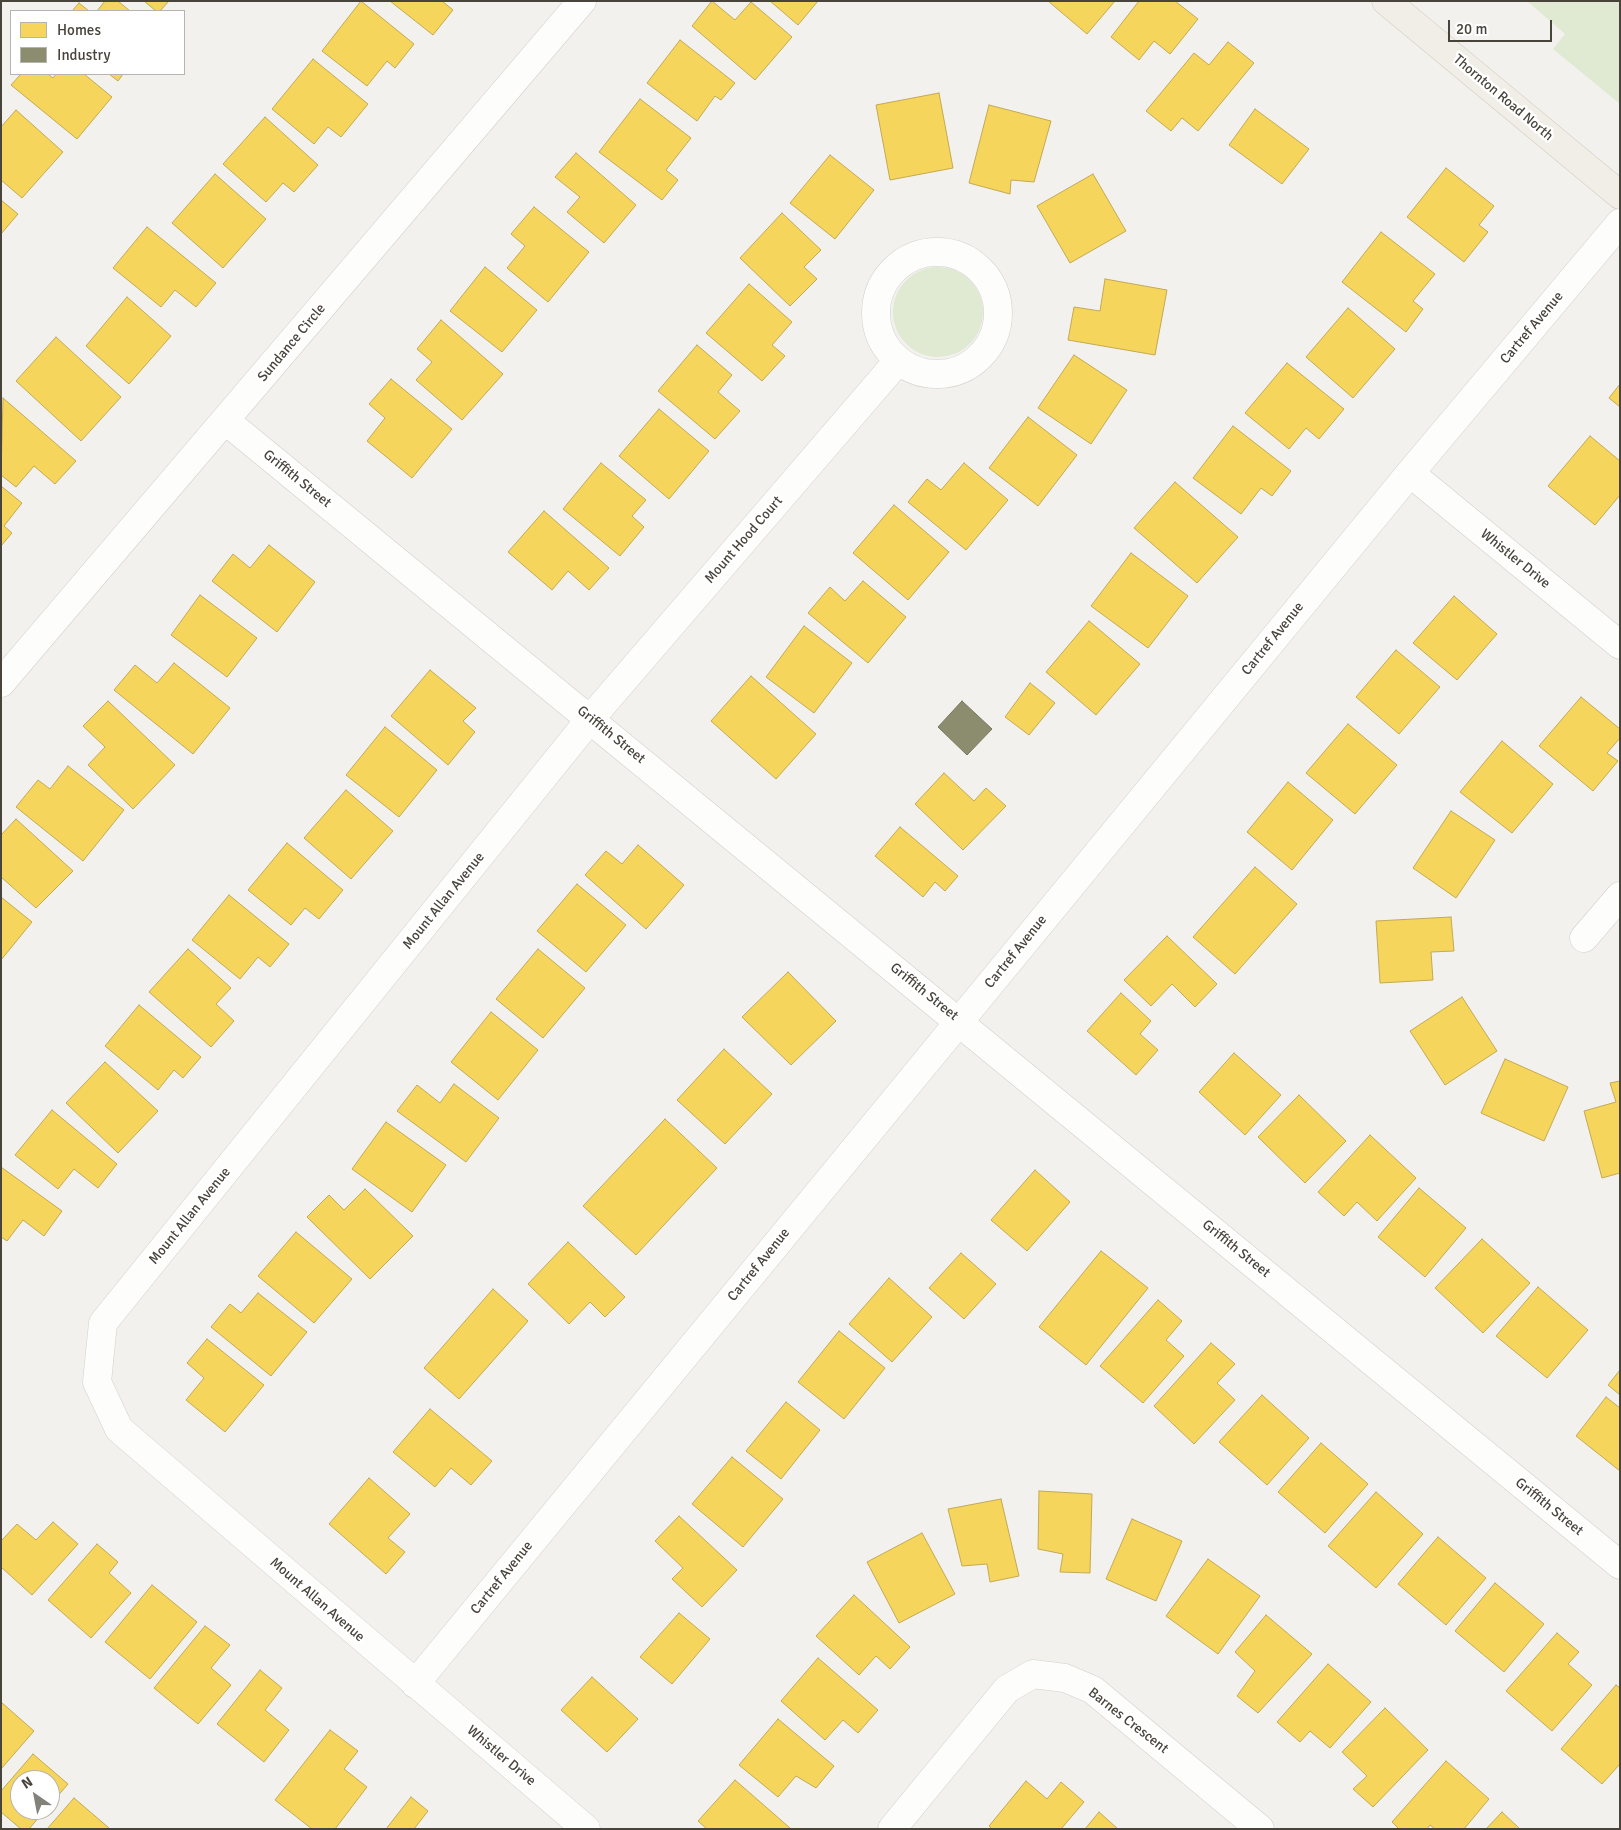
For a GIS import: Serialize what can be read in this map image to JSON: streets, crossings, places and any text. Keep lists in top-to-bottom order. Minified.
{"streets":{"main road":["Thornton Road North"],"street":["Cartref Avenue","Sundance Circle","Griffith Street","Mount Hood Court","Whistler Drive","Mount Allan Avenue","Barnes Crescent"]},"crossings":[["Cartref Avenue","Griffith Street"],["Cartref Avenue","Whistler Drive"],["Cartref Avenue","Mount Allan Avenue"],["Sundance Circle","Griffith Street"],["Griffith Street","Mount Hood Court"],["Griffith Street","Mount Allan Avenue"],["Mount Hood Court","Mount Allan Avenue"],["Whistler Drive","Mount Allan Avenue"]],"legend":["Homes","Industry"],"scale_bar":"20 m","north":"top left"}
